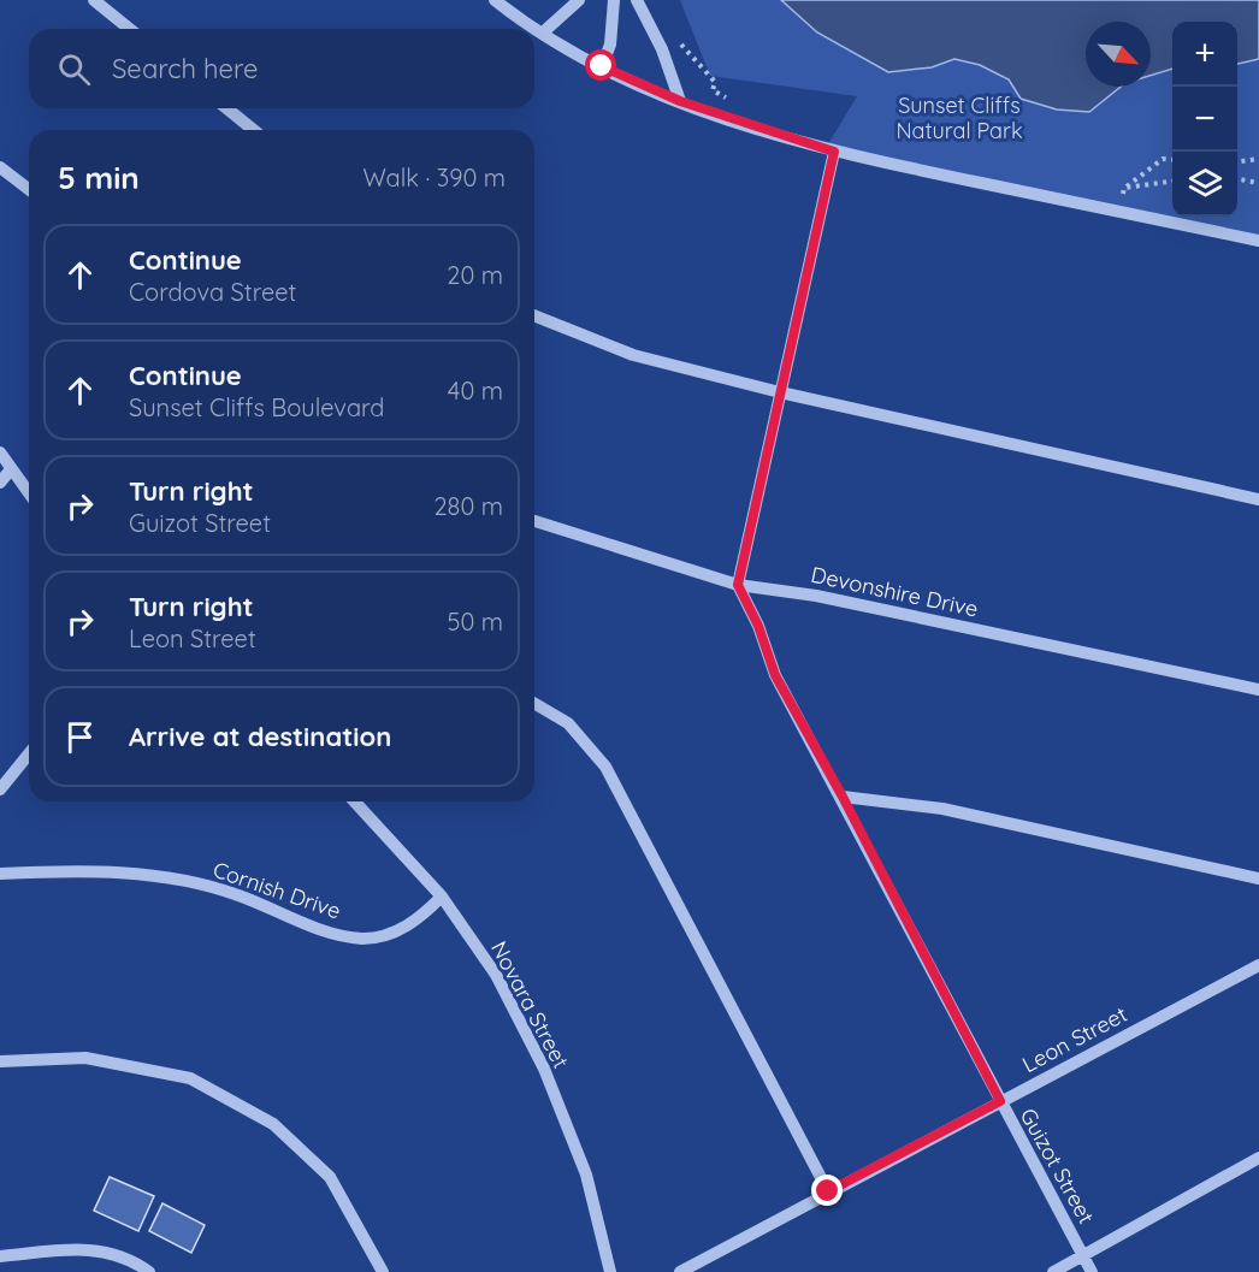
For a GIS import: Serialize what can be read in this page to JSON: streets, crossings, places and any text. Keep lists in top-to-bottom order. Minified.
{"streets":{"street":["Devonshire Drive","Cornish Drive","Novara Street","Leon Street","Guizot Street"]},"crossings":[["Devonshire Drive","Guizot Street"],["Cornish Drive","Novara Street"],["Leon Street","Guizot Street"]],"parks":["Sunset Cliffs Natural Park"],"north":"bottom right","page":{"map_buttons":["+","−"],"search":"Search here","heading":["5 min","Walk · 390 m"],"list":[["Continue","Cordova Street","20 m"],["Continue","Sunset Cliffs Boulevard","40 m"],["Turn right","Guizot Street","280 m"],["Turn right","Leon Street","50 m"],"Arrive at destination"]}}
